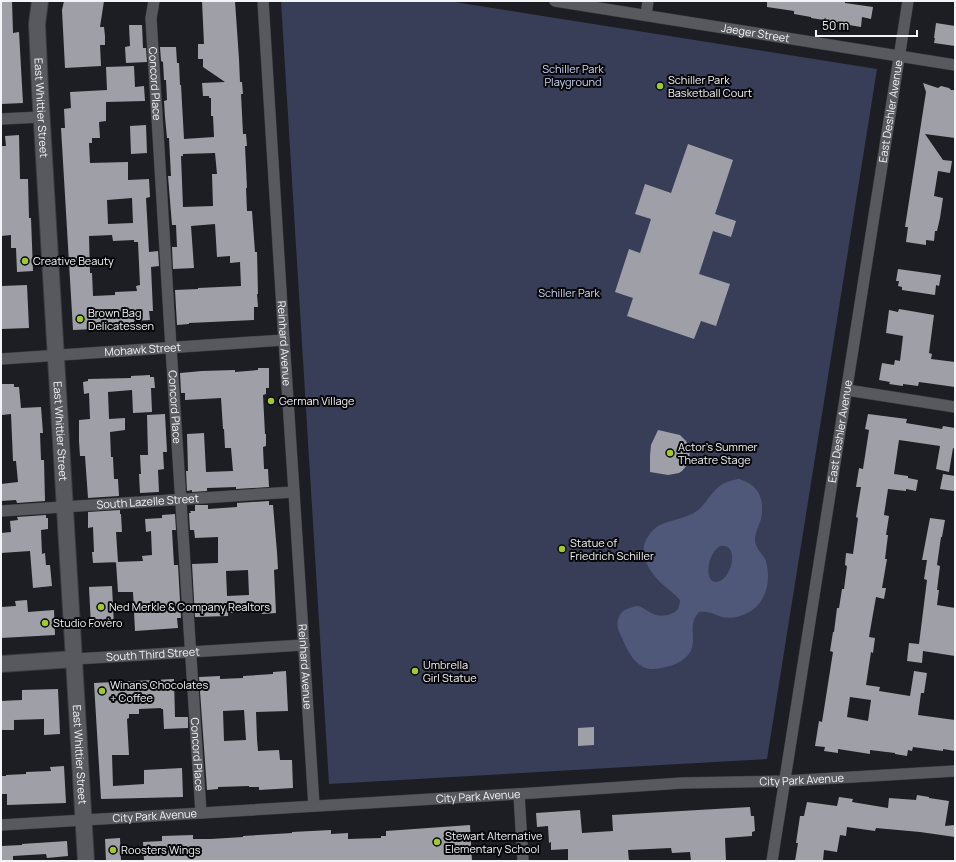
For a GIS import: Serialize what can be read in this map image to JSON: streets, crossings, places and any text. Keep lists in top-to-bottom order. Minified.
{"streets":{"street":["Jaeger Street","Concord Place","East Whittier Street","East Deshler Avenue","Reinhard Avenue","Mohawk Street","South Lazelle Street","South Third Street","City Park Avenue"]},"crossings":[["Jaeger Street","East Deshler Avenue"],["Concord Place","Mohawk Street"],["Concord Place","South Lazelle Street"],["Concord Place","South Third Street"],["Concord Place","City Park Avenue"],["East Whittier Street","Mohawk Street"],["East Whittier Street","South Lazelle Street"],["East Whittier Street","South Third Street"],["East Whittier Street","City Park Avenue"],["East Deshler Avenue","City Park Avenue"],["Reinhard Avenue","Mohawk Street"],["Reinhard Avenue","South Lazelle Street"],["Reinhard Avenue","South Third Street"],["Reinhard Avenue","City Park Avenue"]],"parks":["Schiller Park Playground","Schiller Park"],"places":["Schiller Park Basketball Court","Creative Beauty","Brown Bag Delicatessen","German Village","Actor's Summer Theatre Stage","Statue of Friedrich Schiller","Ned Merkle & Company Realtors","Studio Fovèro","Umbrella Girl Statue","Winans Chocolates + Coffee","Stewart Alternative Elementary School","Roosters Wings"],"scale_bar":"50 m"}
